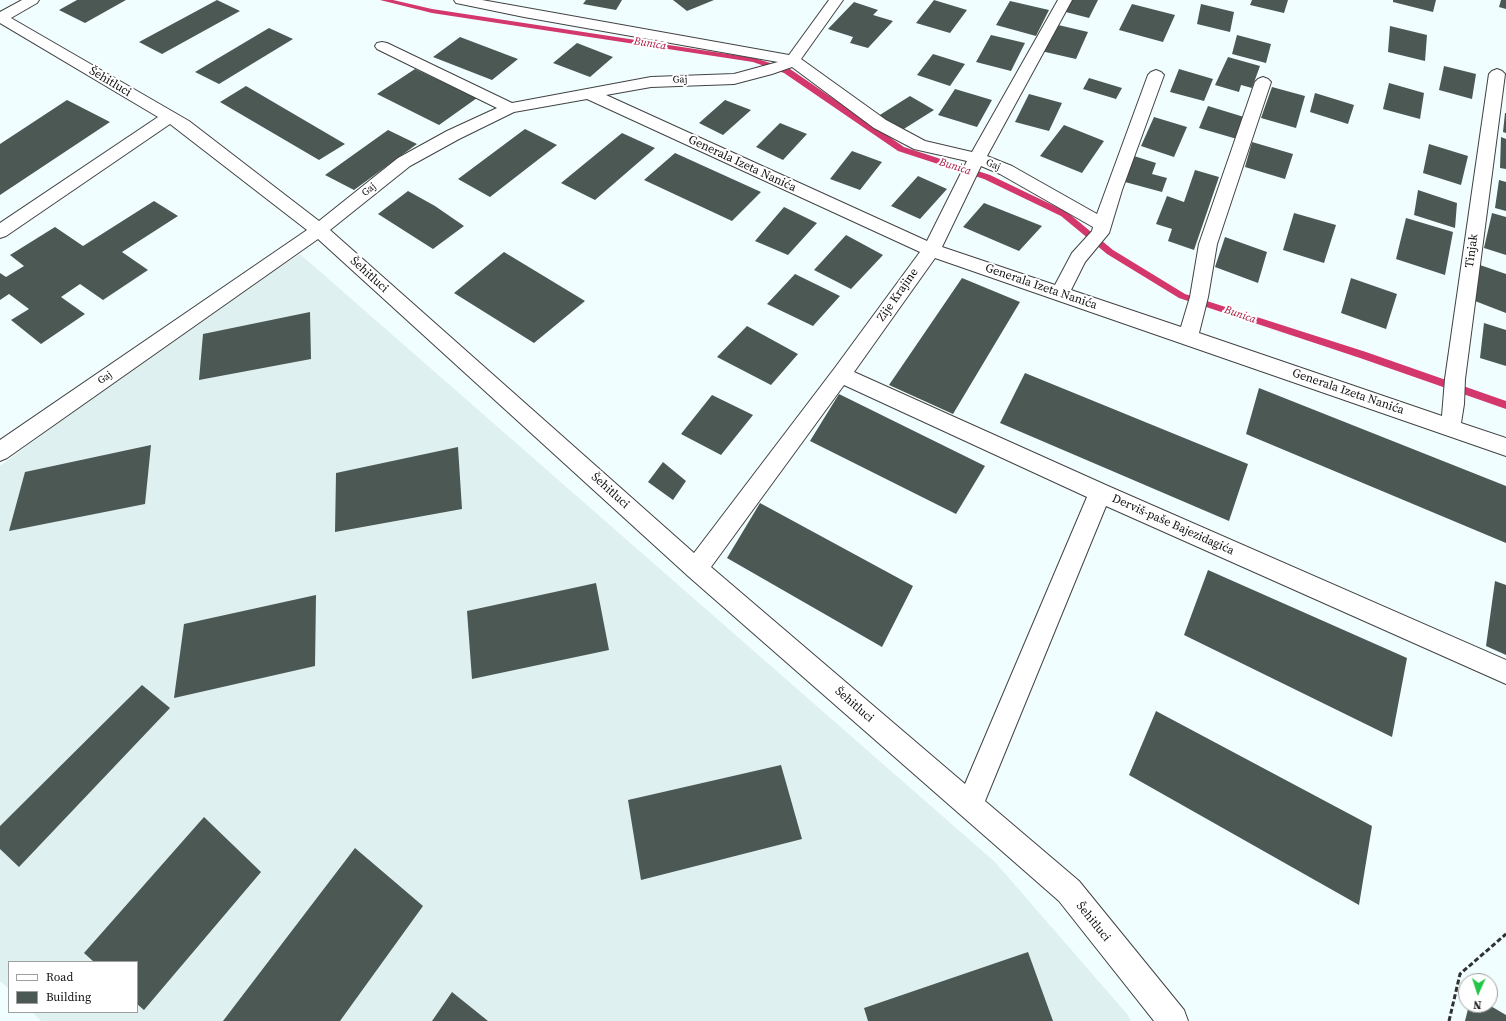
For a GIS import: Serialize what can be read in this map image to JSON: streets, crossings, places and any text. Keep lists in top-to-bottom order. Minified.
{"streets":{"street":["Gaj","Šehitluci","Generala Izeta Nanića","Tinjak","Zije Krajine","Derviš-paše Bajezidagića"]},"crossings":[["Gaj","Šehitluci"],["Gaj","Generala Izeta Nanića"],["Gaj","Zije Krajine"],["Šehitluci","Zije Krajine"],["Generala Izeta Nanića","Tinjak"],["Generala Izeta Nanića","Zije Krajine"],["Zije Krajine","Derviš-paše Bajezidagića"]],"water":["Bunica"],"legend":["Road","Building"],"north":"bottom"}
